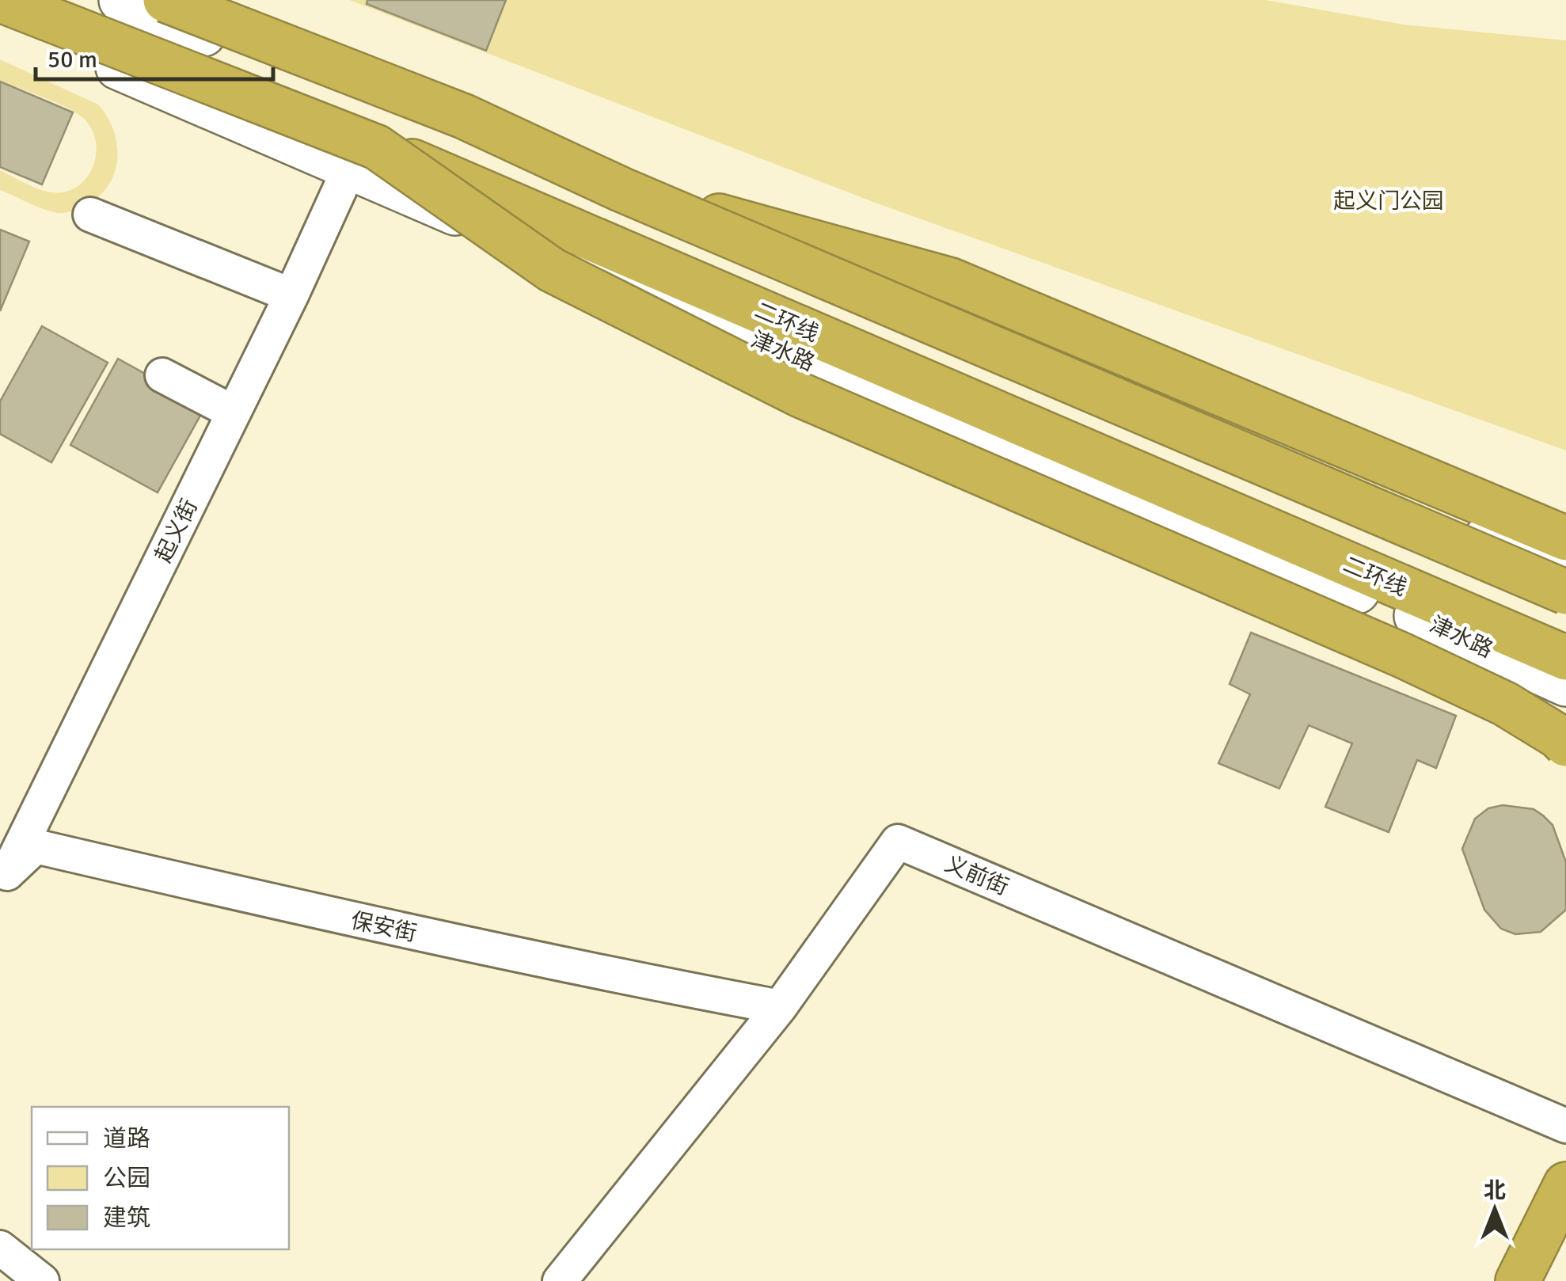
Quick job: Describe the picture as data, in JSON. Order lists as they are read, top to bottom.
{
  "streets": {
    "highway": ["二环线"],
    "main road": ["津水路"],
    "street": ["起义街", "义前街", "保安街"]
  },
  "crossings": [
    ["二环线", "津水路"],
    ["二环线", "起义街"],
    ["津水路", "起义街"],
    ["起义街", "保安街"],
    ["义前街", "保安街"]
  ],
  "parks": ["起义门公园"],
  "legend": ["道路", "公园", "建筑"],
  "scale_bar": "50 m",
  "north": "top"
}
